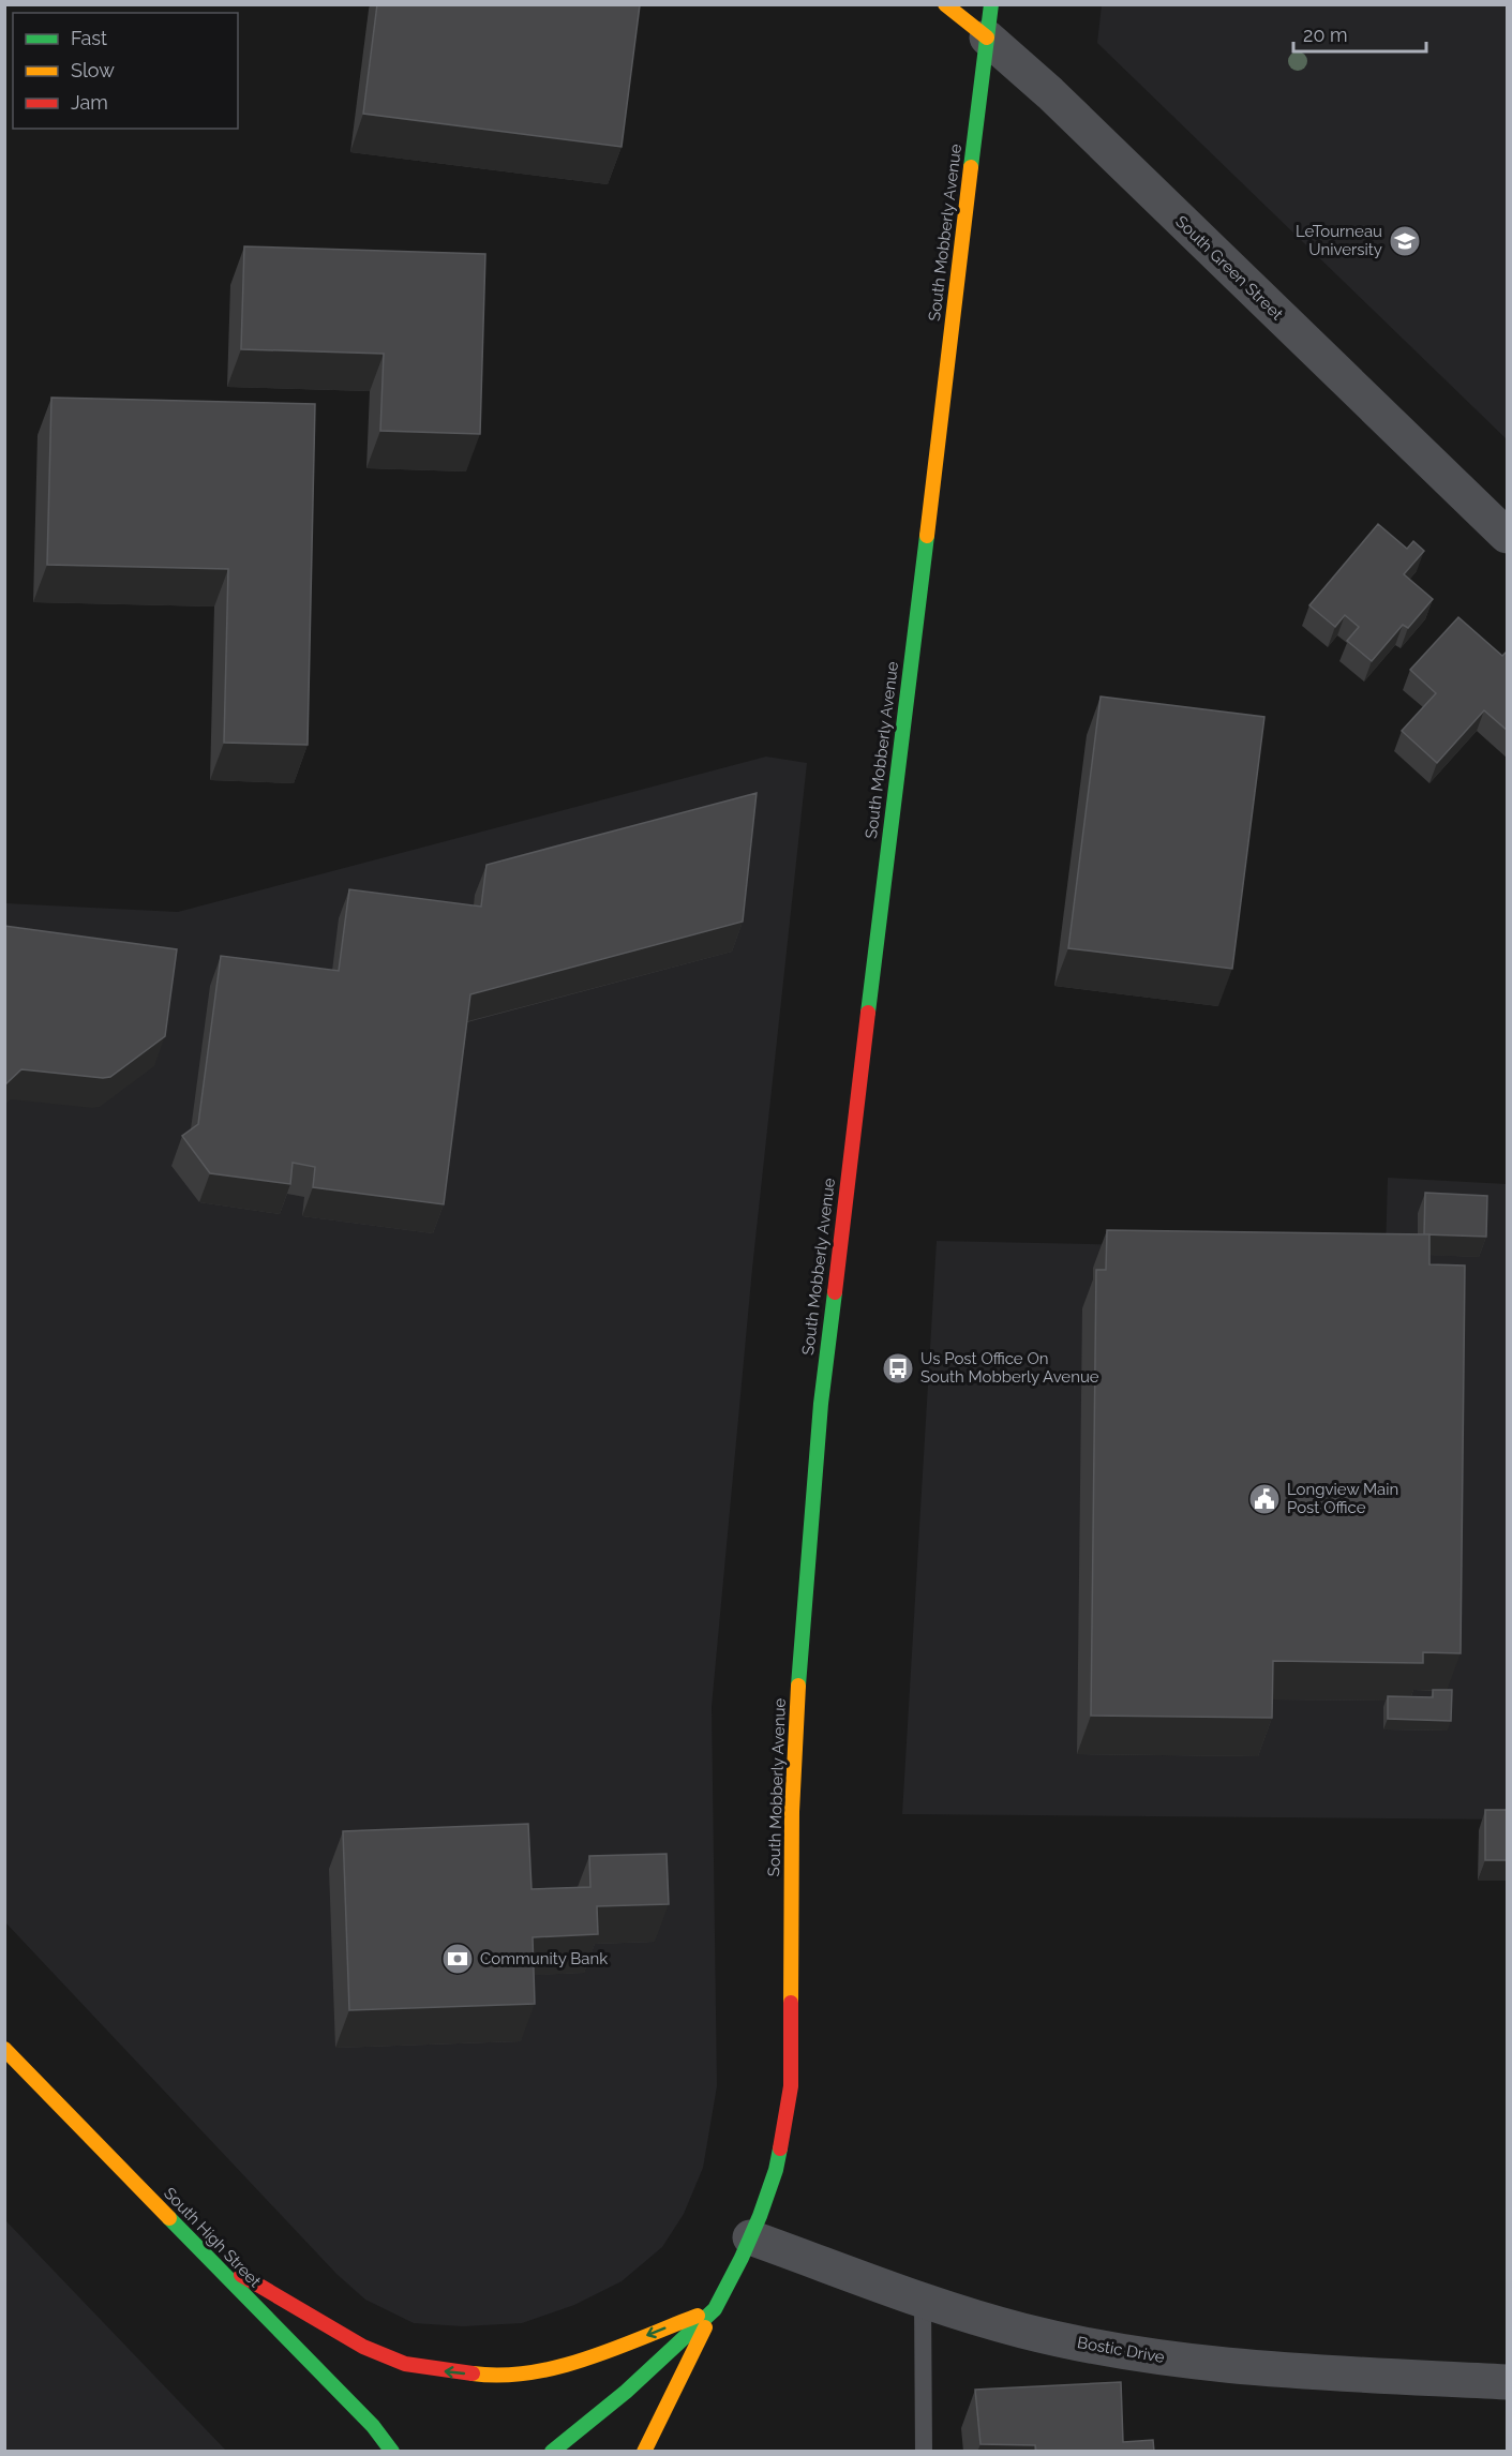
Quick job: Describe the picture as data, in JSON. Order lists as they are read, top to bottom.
{
  "streets": {
    "main road": ["South Mobberly Avenue", "South Green Street", "South High Street"],
    "street": ["Bostic Drive"]
  },
  "crossings": [
    ["South Mobberly Avenue", "South Green Street"],
    ["South Mobberly Avenue", "Bostic Drive"]
  ],
  "places": {
    "school or university": ["LeTourneau University"],
    "bus stop": ["Us Post Office On South Mobberly Avenue"],
    "public building": ["Longview Main Post Office"],
    "bank": ["Community Bank"]
  },
  "legend": ["Fast", "Slow", "Jam"],
  "scale_bar": "20 m"
}
